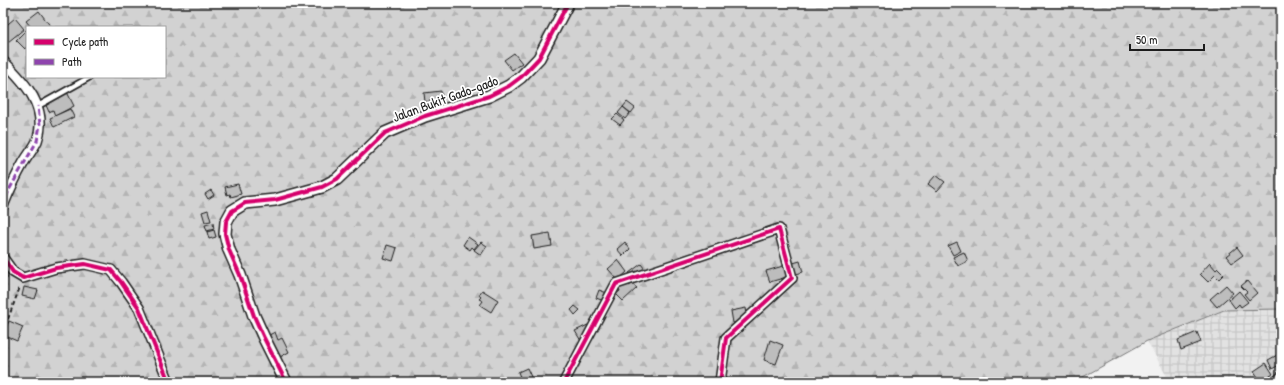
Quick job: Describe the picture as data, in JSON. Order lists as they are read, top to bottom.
{
  "streets": {
    "street": ["Jalan Bukit Gado-gado"]
  },
  "legend": ["Cycle path", "Path"],
  "scale_bar": "50 m"
}
